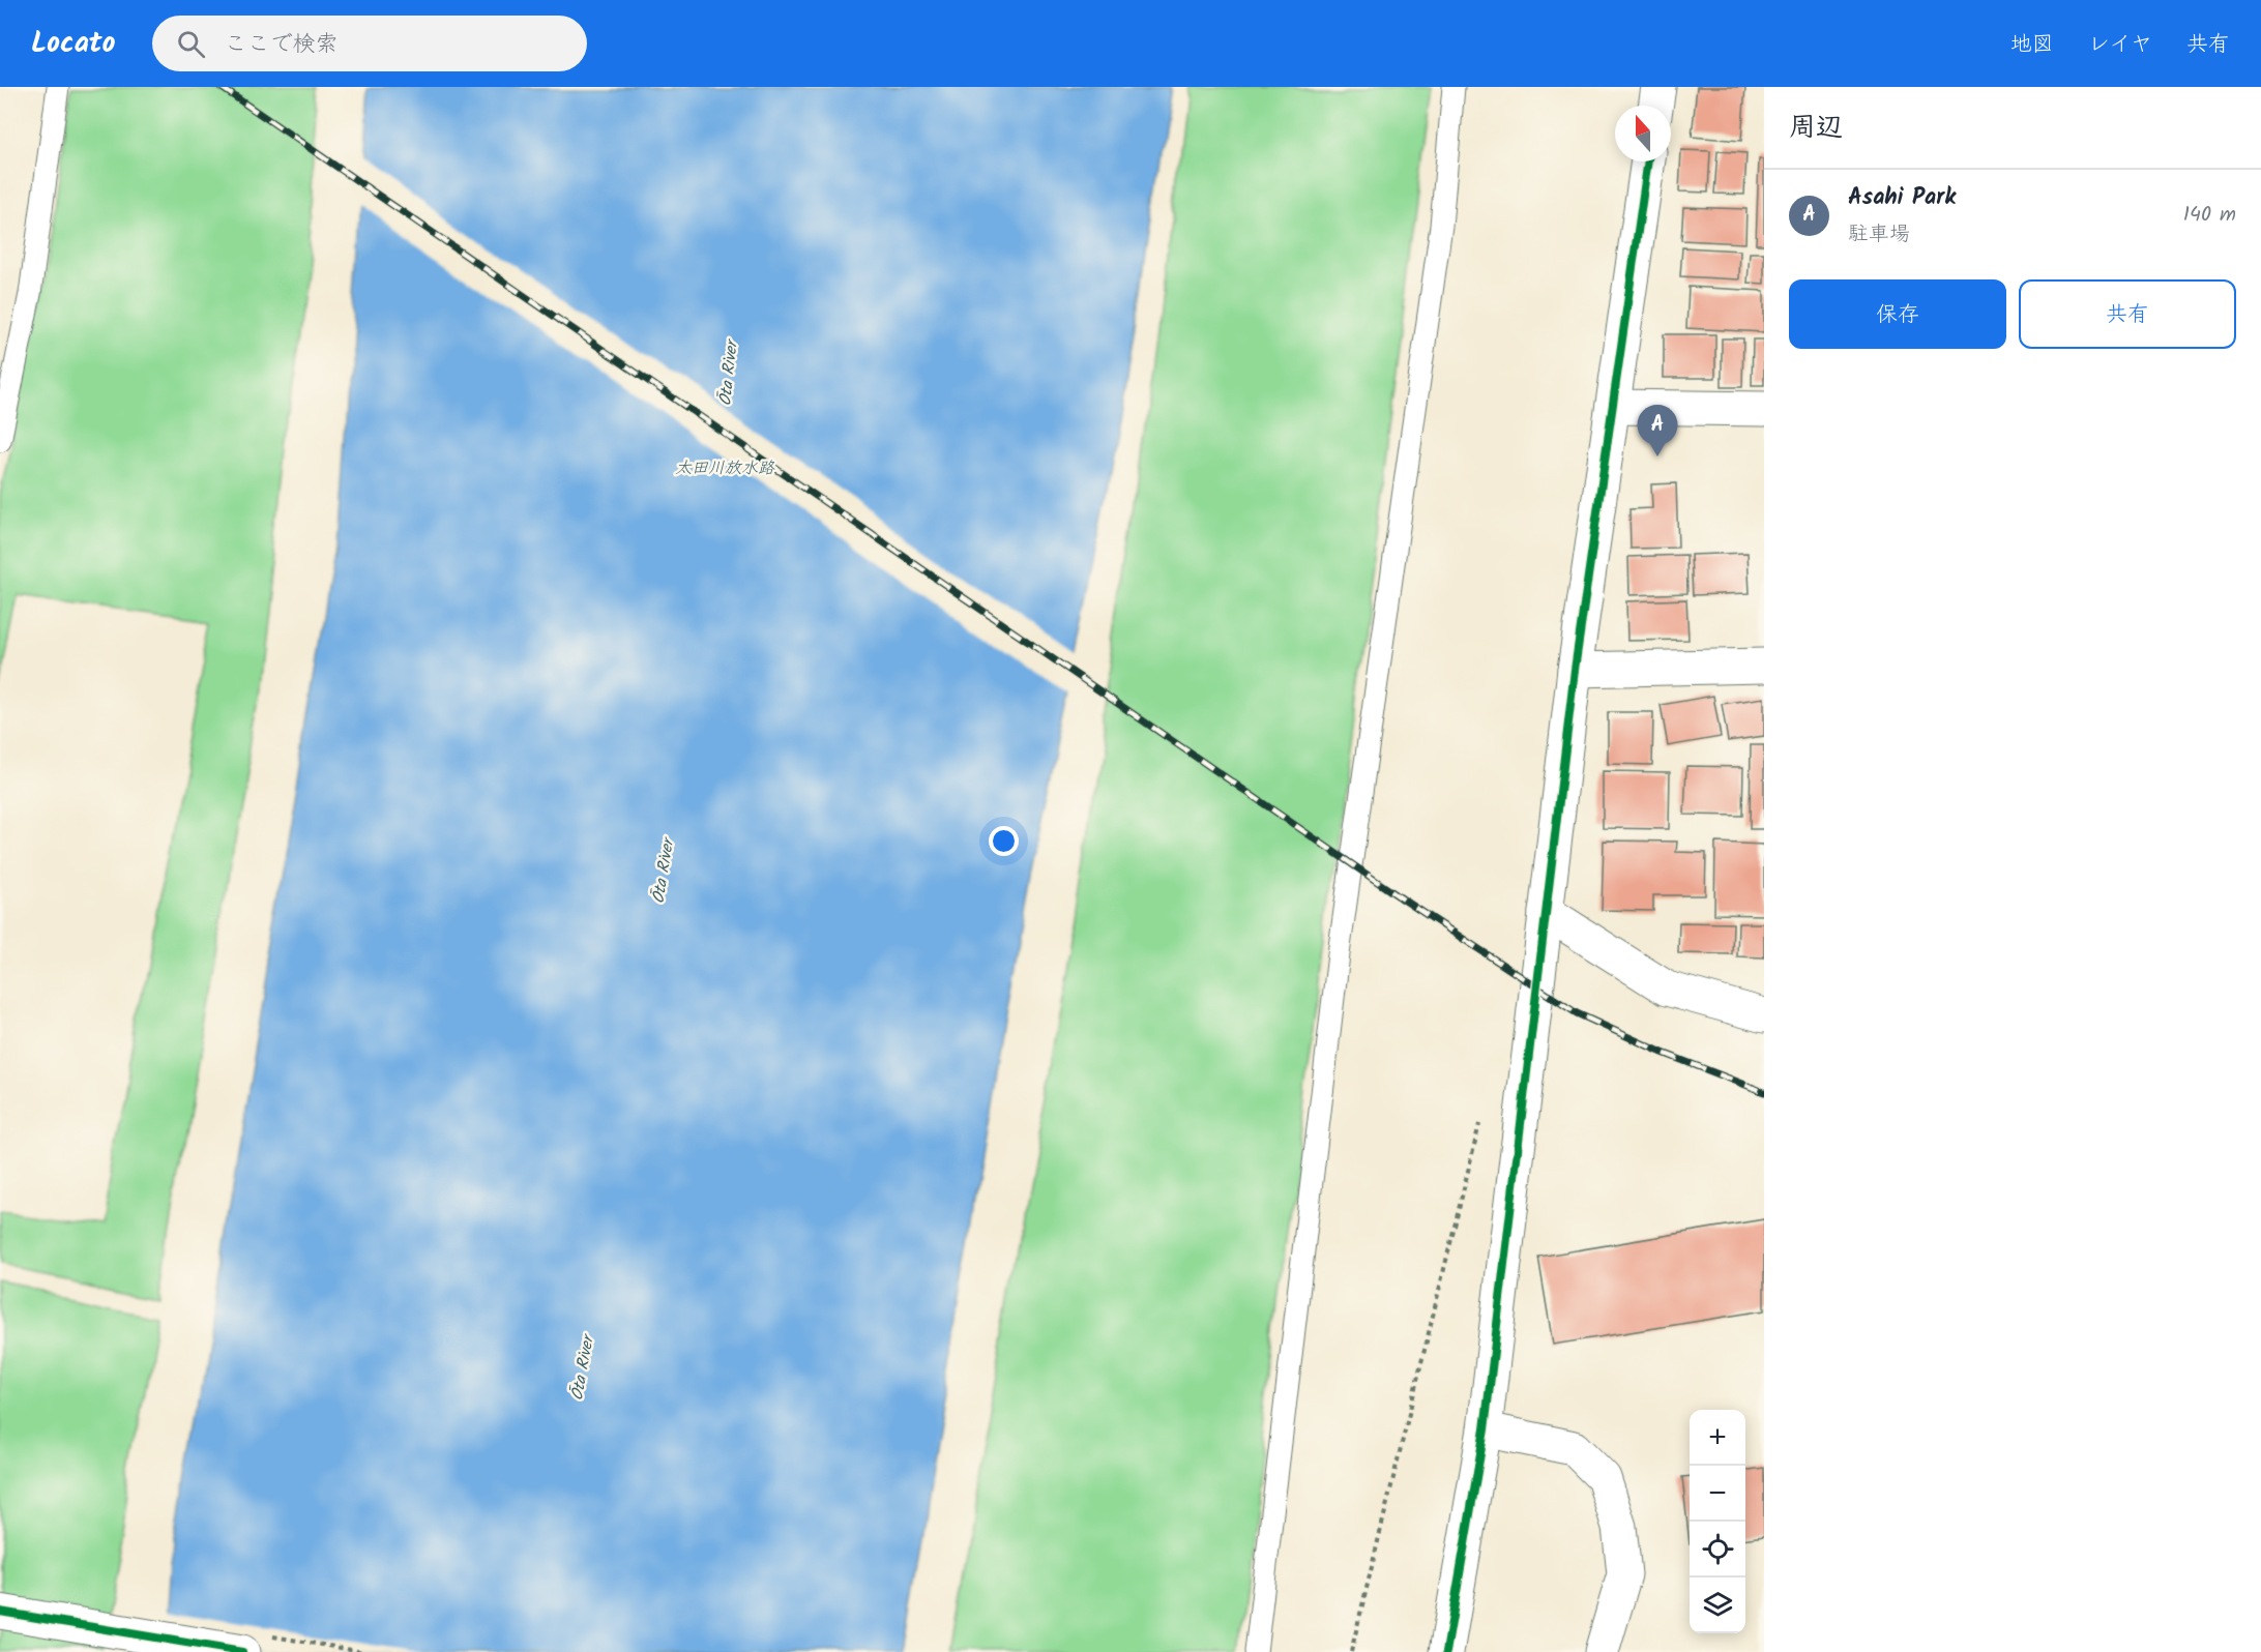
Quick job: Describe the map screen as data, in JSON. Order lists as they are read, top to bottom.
{
  "water": ["Ōta River", "太田川放水路"],
  "north": "top",
  "page": {
    "header": "Locato",
    "search": "ここで検索",
    "nav": ["地図", "レイヤ", "共有"],
    "heading": "周辺",
    "list": [
      {
        "mark": "A",
        "name": "Asahi Park",
        "note": "駐車場",
        "value": "140 m"
      }
    ],
    "buttons": ["保存", "共有"],
    "pins": "A",
    "map_buttons": ["+", "−"]
  }
}
